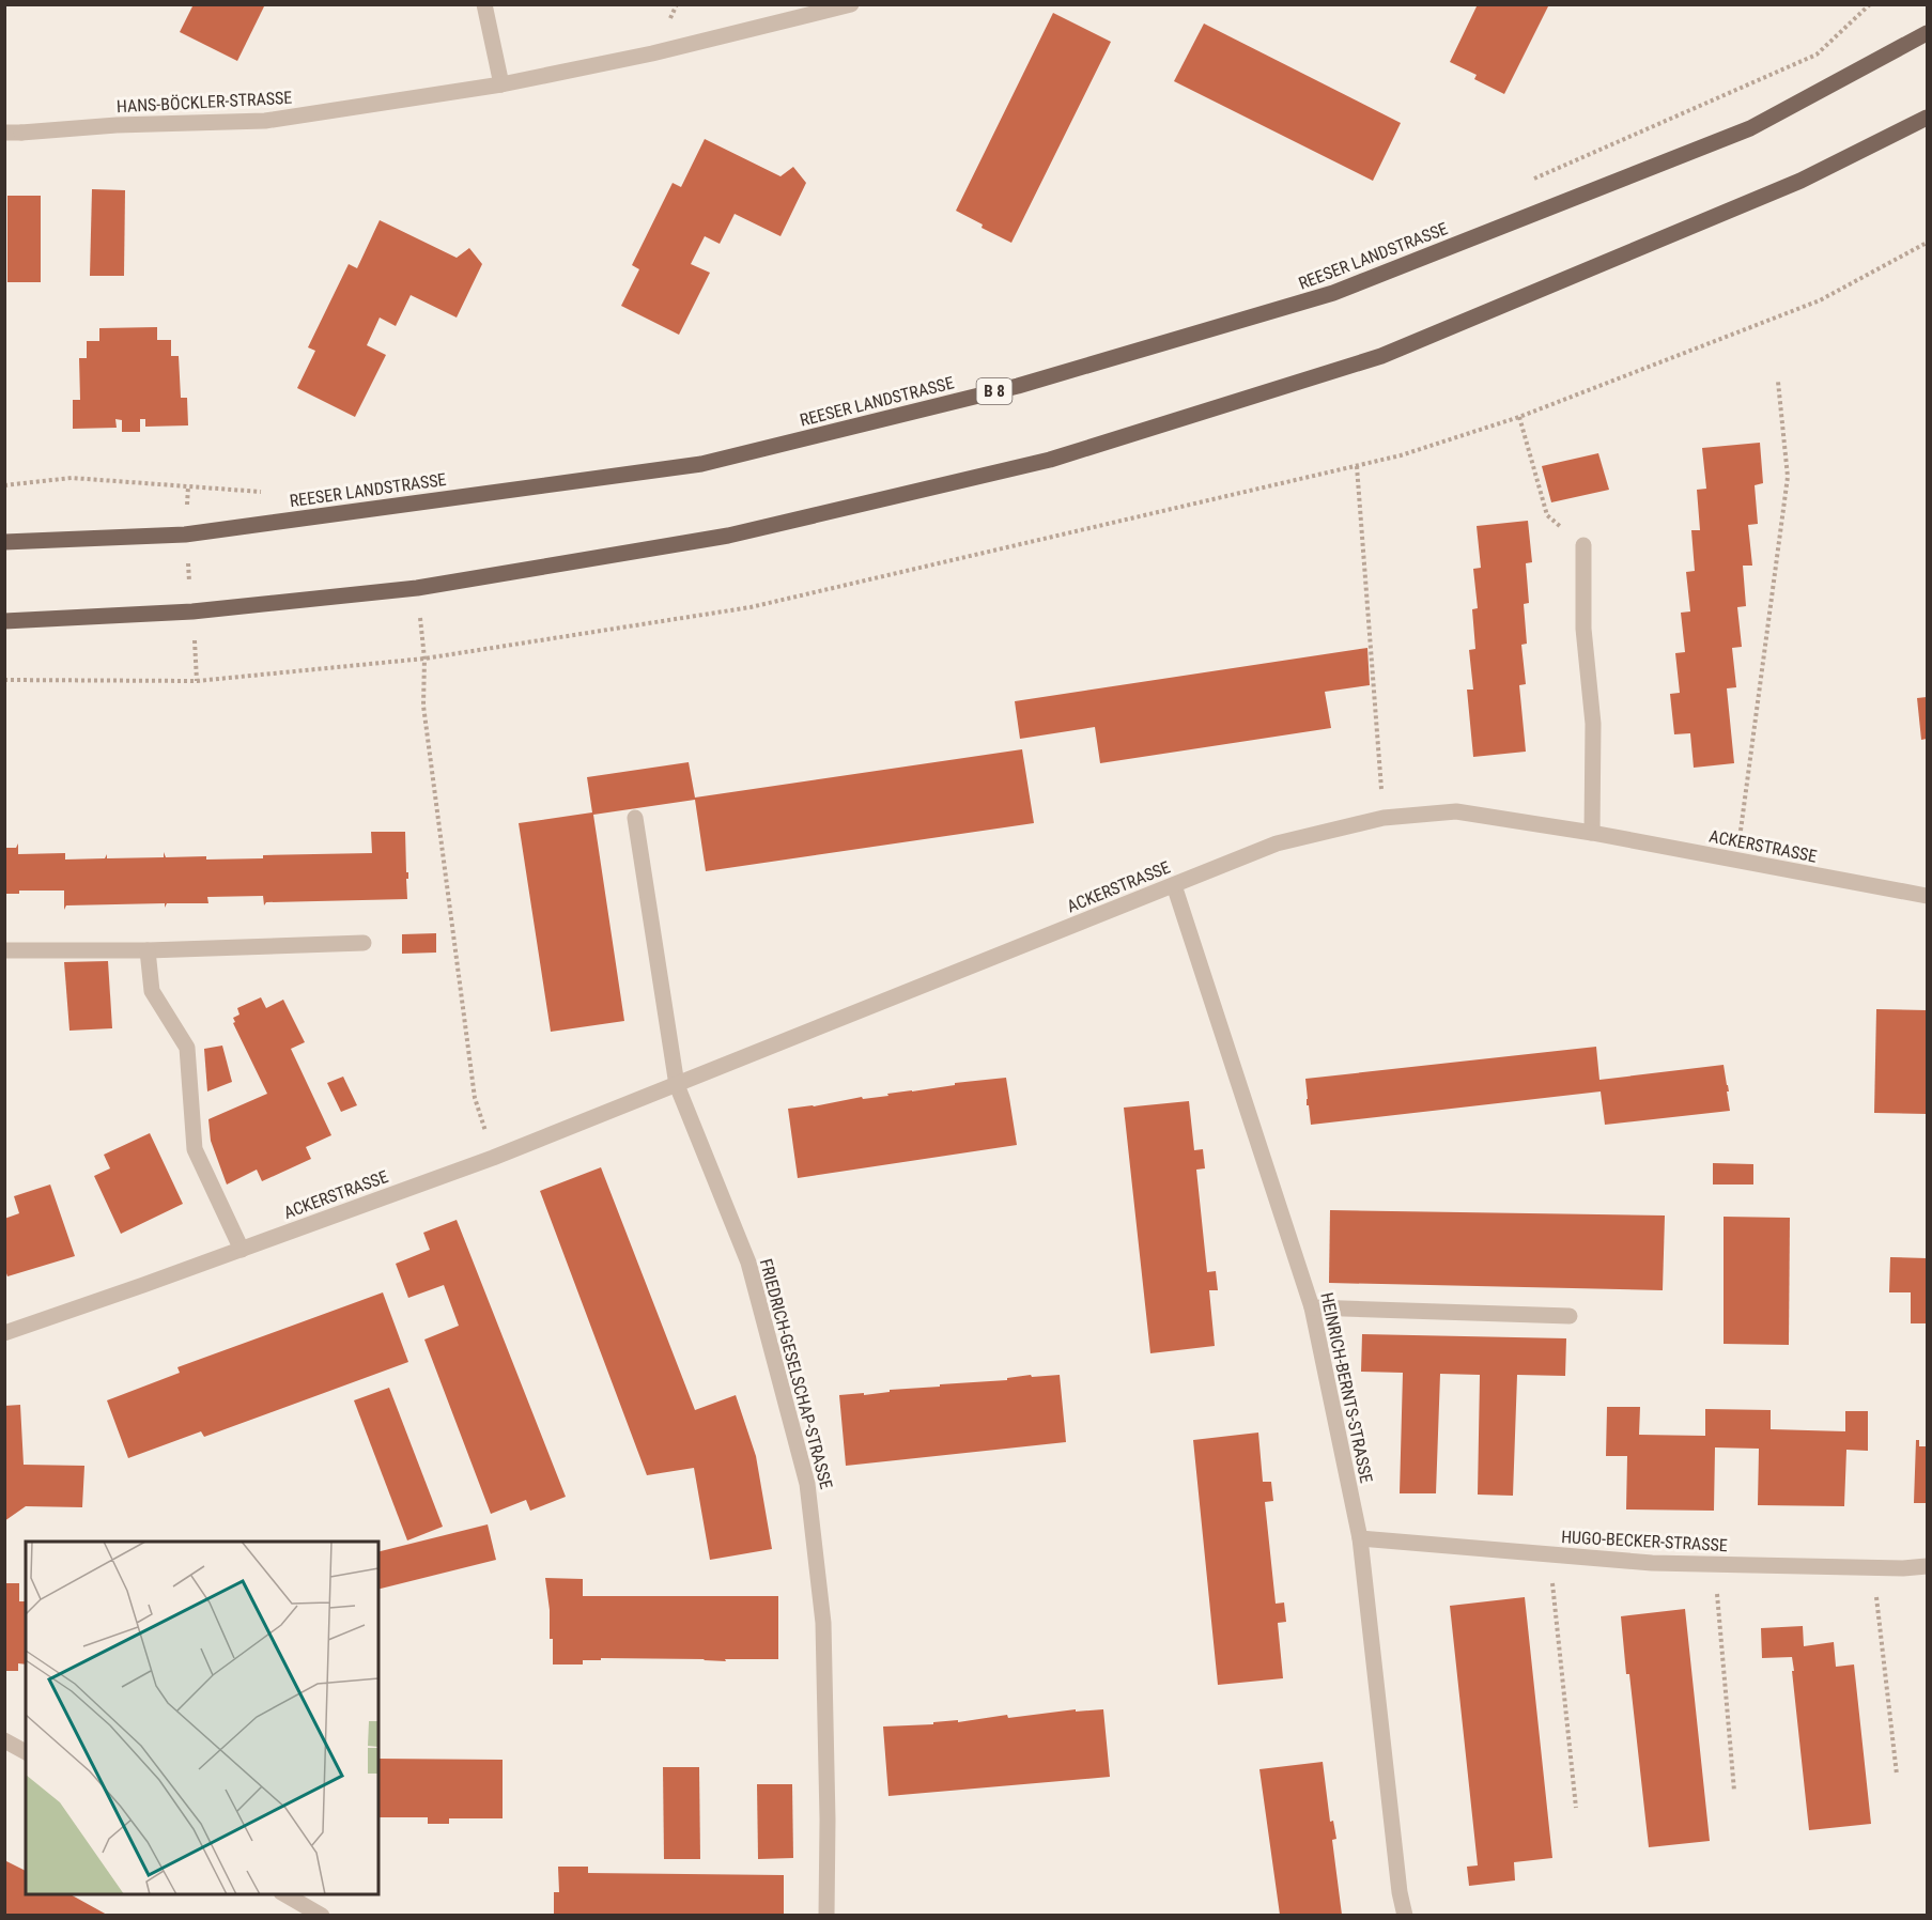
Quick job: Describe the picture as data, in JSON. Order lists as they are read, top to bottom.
{
  "streets": {
    "main road": ["REESER LANDSTRASSE", "B 8"],
    "street": [
      "HANS-BÖCKLER-STRASSE",
      "ACKERSTRASSE",
      "FRIEDRICH-GESELSCHAP-STRASSE",
      "HEINRICH-BERNTS-STRASSE",
      "HUGO-BECKER-STRASSE"
    ]
  },
  "crossings": [
    ["ACKERSTRASSE", "FRIEDRICH-GESELSCHAP-STRASSE"],
    ["ACKERSTRASSE", "HEINRICH-BERNTS-STRASSE"],
    ["HEINRICH-BERNTS-STRASSE", "HUGO-BECKER-STRASSE"]
  ]
}
